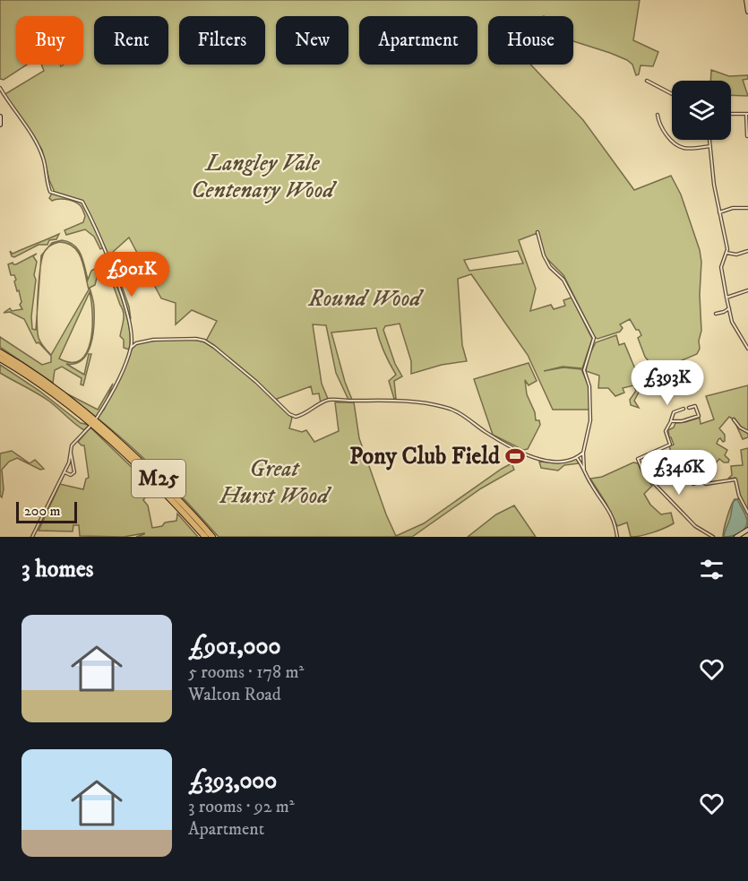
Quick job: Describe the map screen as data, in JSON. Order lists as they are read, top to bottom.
{
  "streets": {
    "highway": ["M25"]
  },
  "parks": ["Langley Vale Centenary Wood", "Round Wood", "Great Hurst Wood"],
  "places": {
    "sports": ["Pony Club Field"]
  },
  "scale_bar": "200 m",
  "page": {
    "chip": [
      "Buy",
      "Rent",
      "Filters",
      "New",
      "Apartment",
      "House"
    ],
    "price": ["£901K", "£393K", "£346K"],
    "scale": "200 m",
    "heading": "3 homes",
    "list": [
      {
        "name": "£901,000",
        "note": "5 rooms · 178 m² · Walton Road"
      },
      {
        "name": "£393,000",
        "note": "3 rooms · 92 m² · Apartment"
      }
    ]
  }
}
